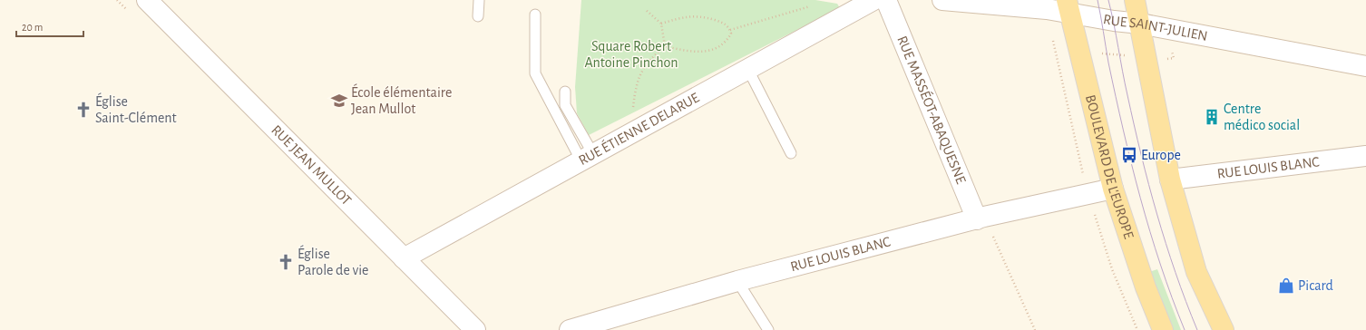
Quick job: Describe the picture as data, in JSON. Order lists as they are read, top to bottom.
{
  "streets": {
    "main road": ["BOULEVARD DE L'EUROPE"],
    "street": [
      "RUE SAINT-JULIEN",
      "RUE MASSÉOT-ABAQUESNE",
      "RUE ÉTIENNE DELARUE",
      "RUE JEAN MULLOT",
      "RUE LOUIS BLANC"
    ]
  },
  "crossings": [
    ["RUE SAINT-JULIEN", "BOULEVARD DE L'EUROPE"],
    ["RUE MASSÉOT-ABAQUESNE", "RUE LOUIS BLANC"],
    ["RUE ÉTIENNE DELARUE", "RUE JEAN MULLOT"],
    ["BOULEVARD DE L'EUROPE", "RUE LOUIS BLANC"]
  ],
  "parks": ["Square Robert Antoine Pinchon"],
  "places": {
    "school or university": ["École élémentaire Jean Mullot"],
    "church": ["Église Saint-Clément", "Église Parole de vie"],
    "building": ["Centre médico social"],
    "bus stop": ["Europe"],
    "shop": ["Picard"]
  },
  "scale_bar": "20 m"
}
